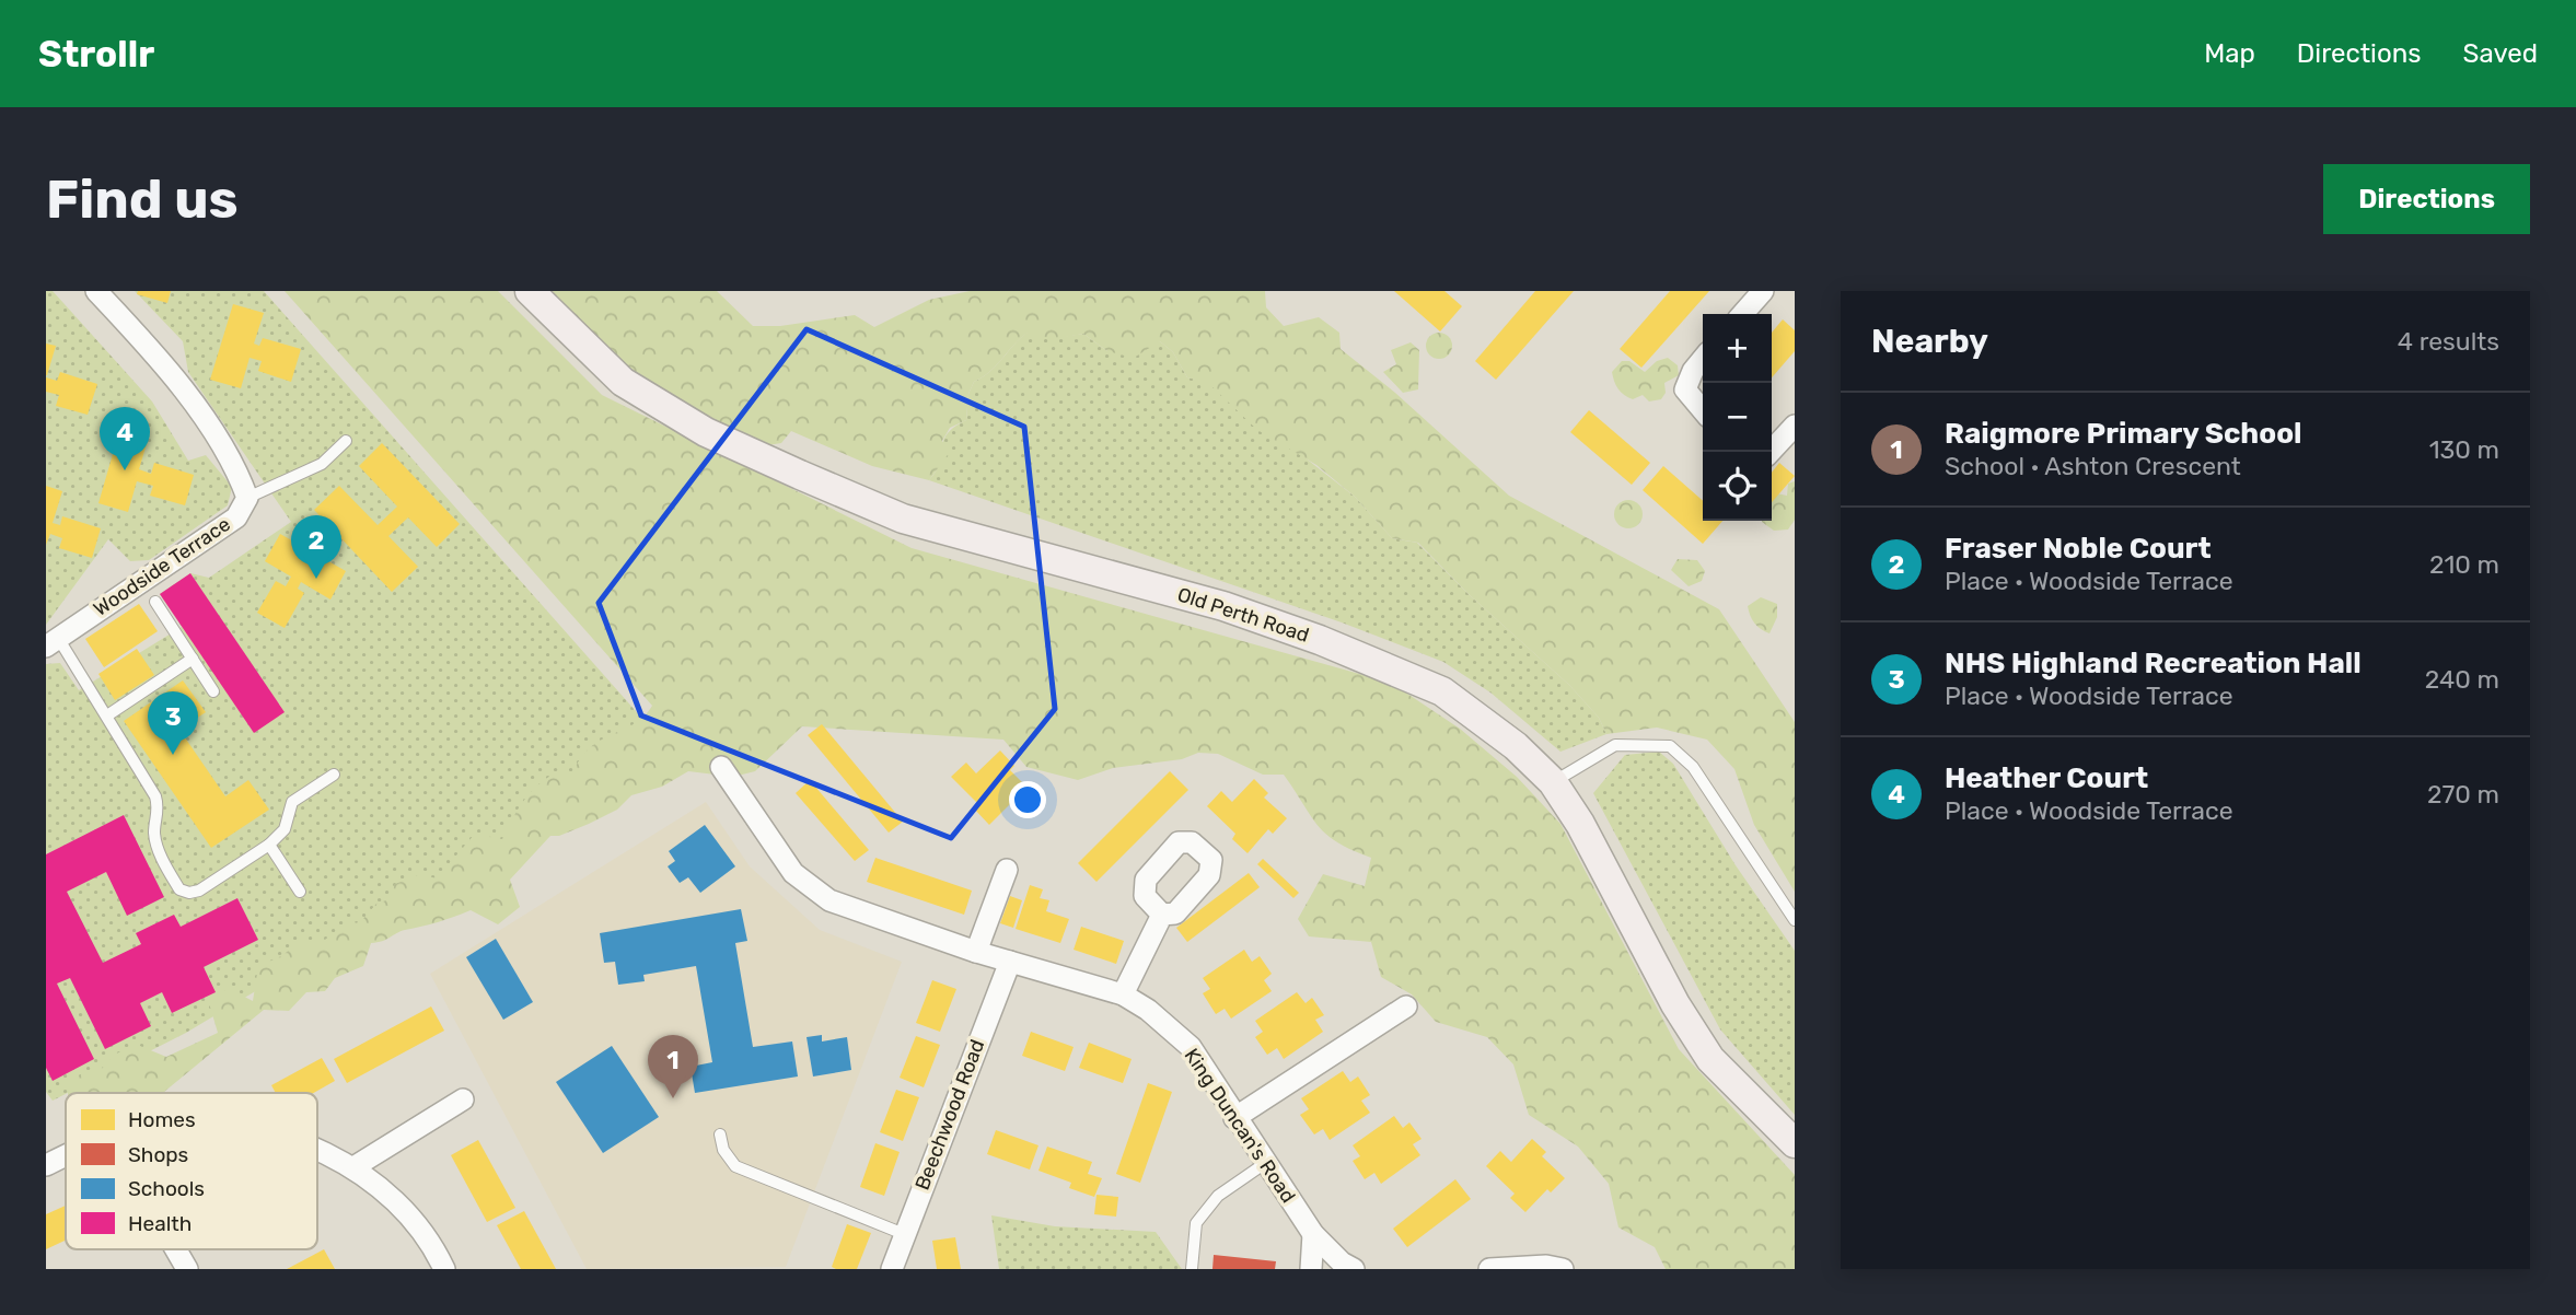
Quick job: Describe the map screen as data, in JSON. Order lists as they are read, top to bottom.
{
  "streets": {
    "main road": ["Old Perth Road"],
    "street": ["Woodside Terrace", "Beechwood Road", "King Duncan's Road"]
  },
  "crossings": [
    ["Beechwood Road", "King Duncan's Road"]
  ],
  "legend": [
    "Homes",
    "Shops",
    "Schools",
    "Health"
  ],
  "page": {
    "header": "Strollr",
    "nav": ["Map", "Directions", "Saved"],
    "buttons": "Directions",
    "title": "Find us",
    "heading": ["Nearby", "4 results"],
    "map_buttons": ["+", "−"],
    "list": [
      {
        "mark": "1",
        "name": "Raigmore Primary School",
        "note": "School · Ashton Crescent",
        "value": "130 m"
      },
      {
        "mark": "2",
        "name": "Fraser Noble Court",
        "note": "Place · Woodside Terrace",
        "value": "210 m"
      },
      {
        "mark": "3",
        "name": "NHS Highland Recreation Hall",
        "note": "Place · Woodside Terrace",
        "value": "240 m"
      },
      {
        "mark": "4",
        "name": "Heather Court",
        "note": "Place · Woodside Terrace",
        "value": "270 m"
      }
    ],
    "pins": [
      "4",
      "2",
      "3",
      "1"
    ]
  }
}
